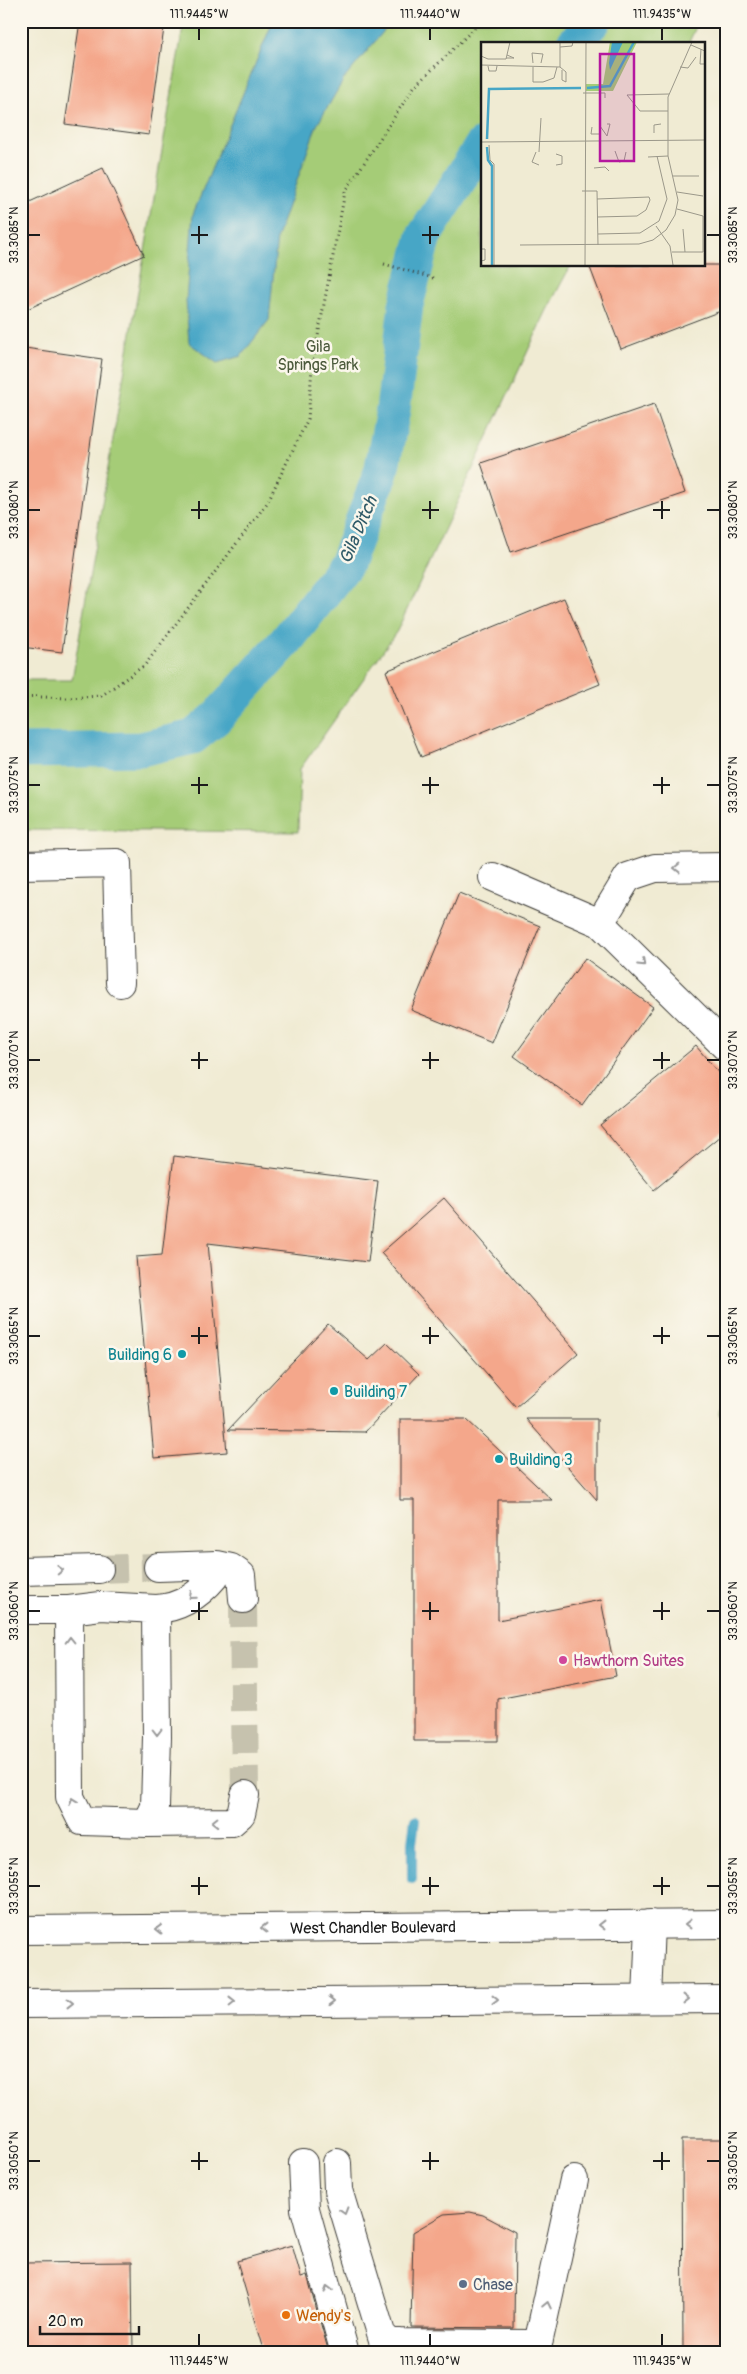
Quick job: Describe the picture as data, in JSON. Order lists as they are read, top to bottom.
{
  "streets": {
    "main road": ["West Chandler Boulevard"]
  },
  "water": ["Gila Ditch"],
  "parks": ["Gila Springs Park"],
  "places": [
    "Building 6",
    "Building 7",
    "Building 3",
    "Hawthorn Suites",
    "Chase",
    "Wendy's"
  ],
  "scale_bar": "20 m",
  "coordinates": [
    "111.9445°W",
    "111.9440°W",
    "111.9435°W",
    "33.3085°N",
    "33.3080°N",
    "33.3075°N",
    "33.3070°N",
    "33.3065°N",
    "33.3060°N",
    "33.3055°N",
    "33.3050°N"
  ]
}
